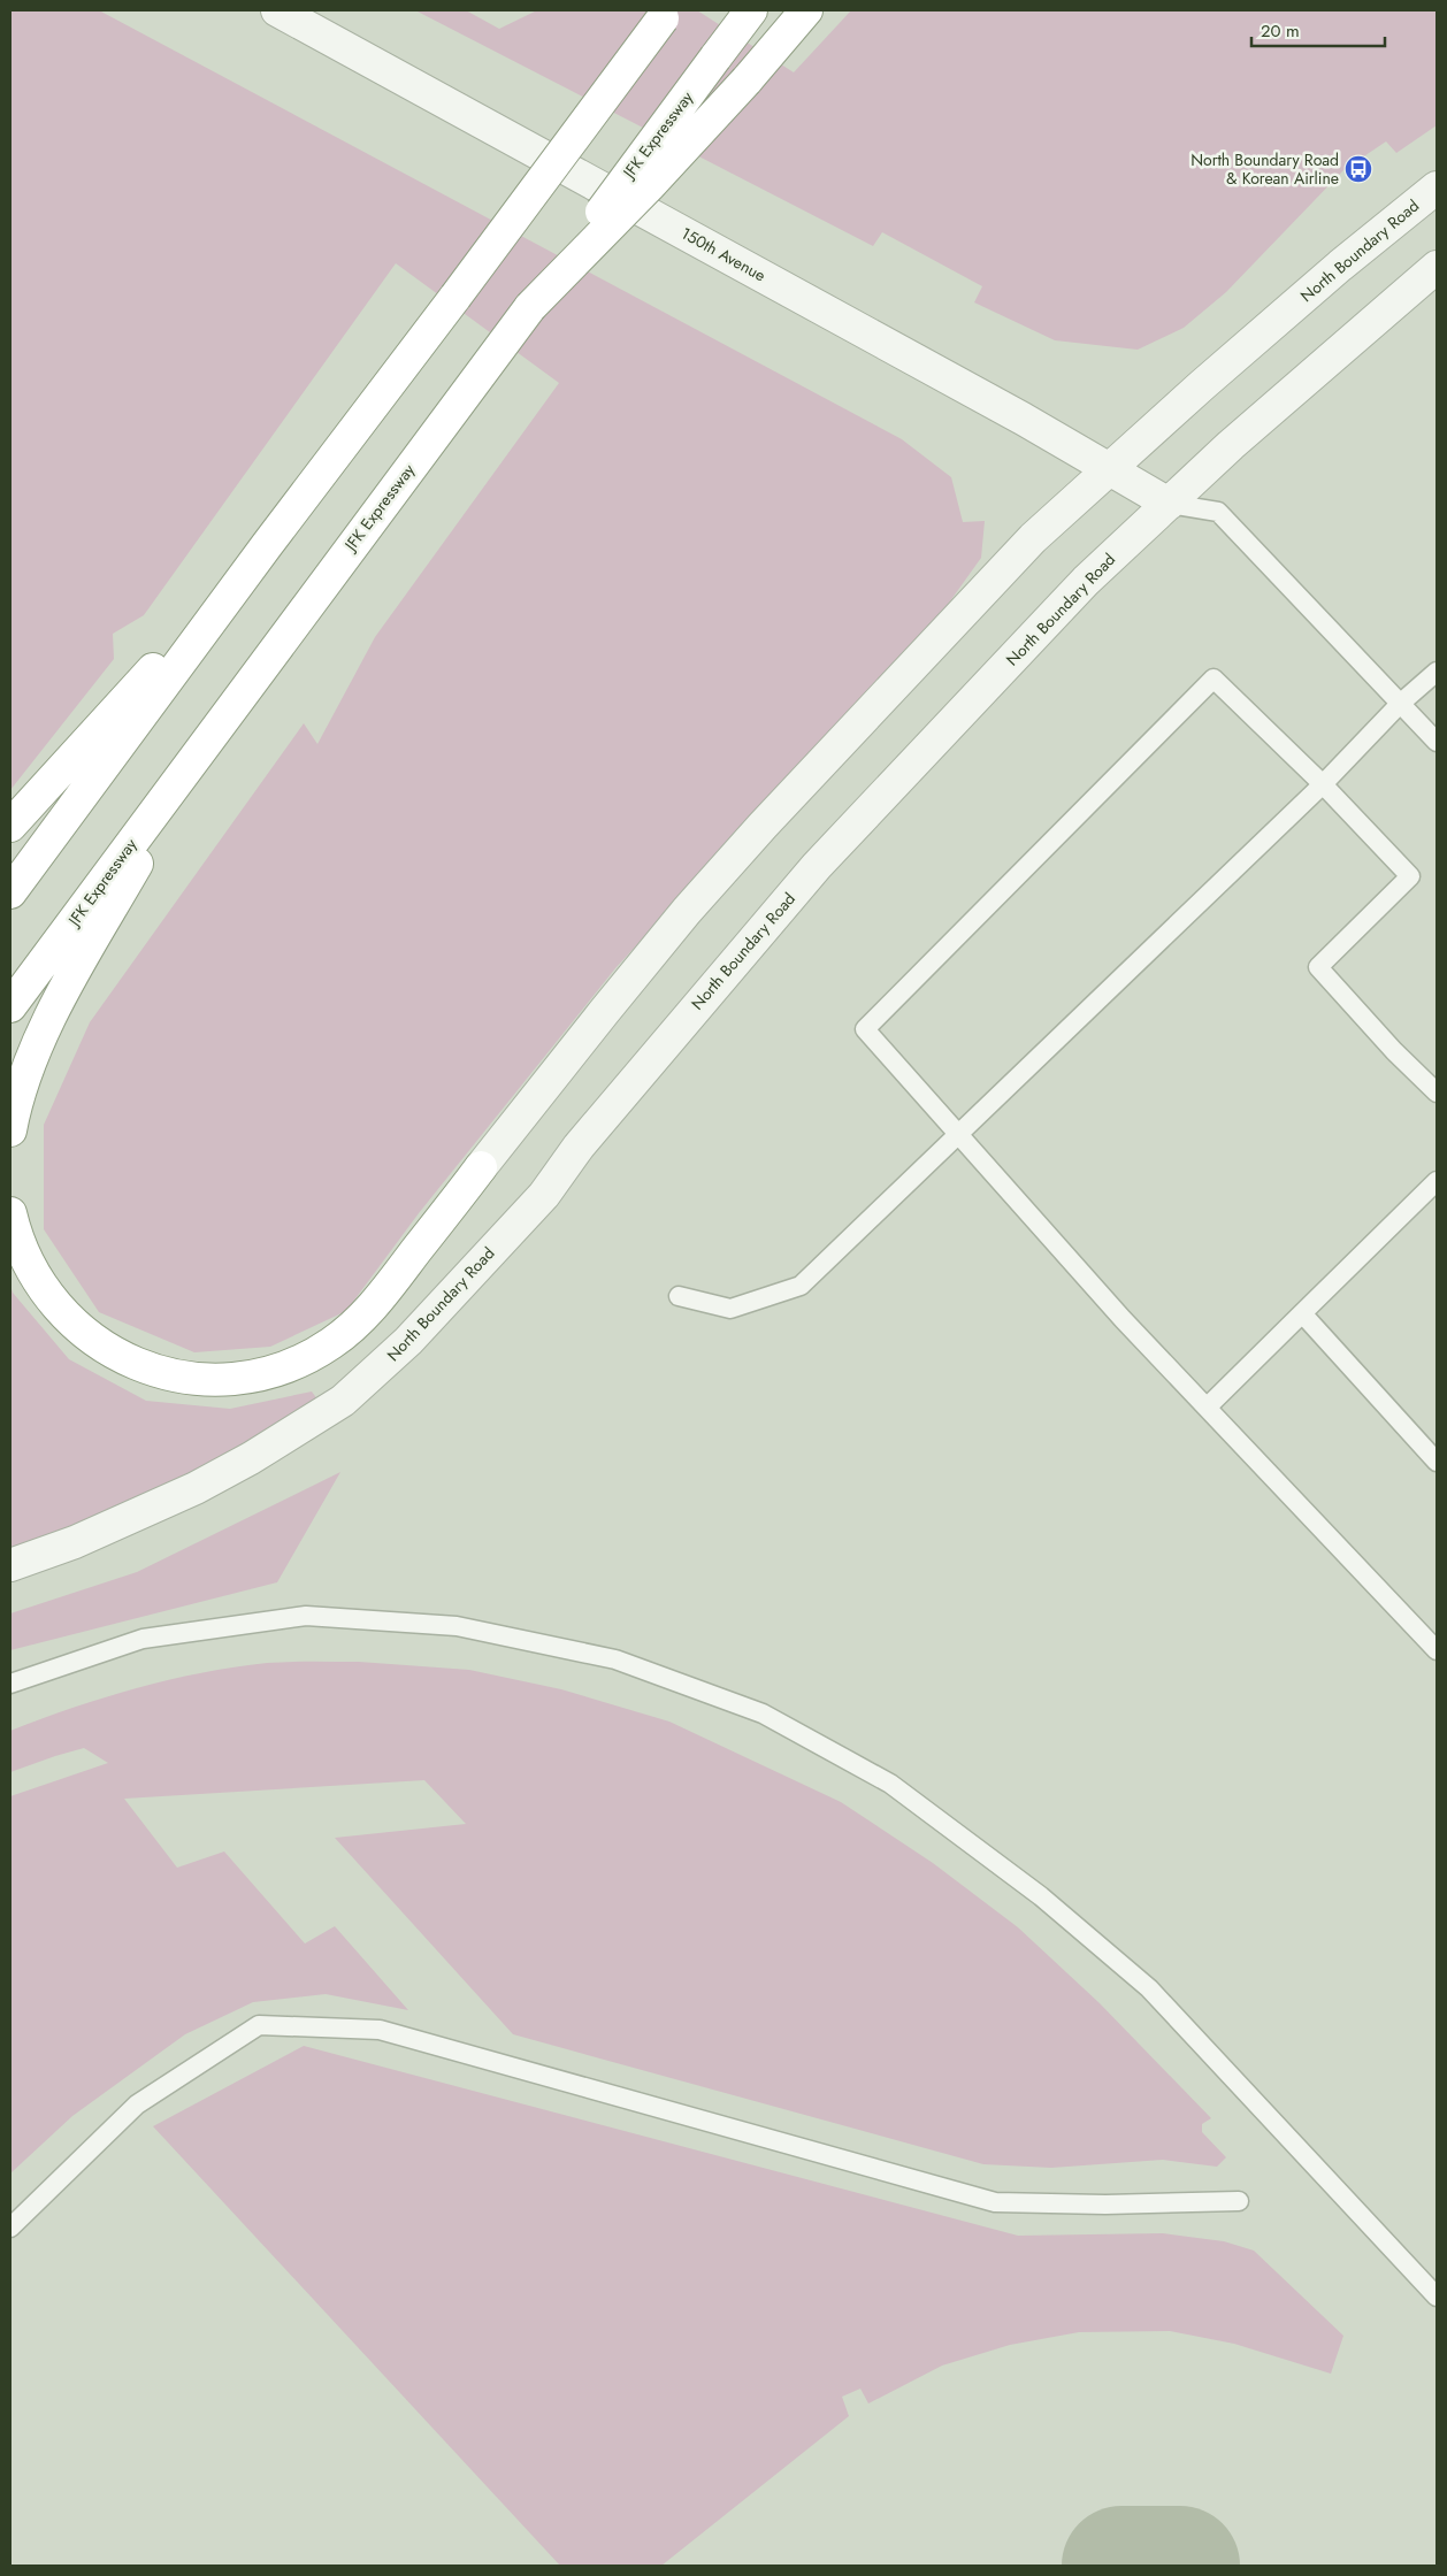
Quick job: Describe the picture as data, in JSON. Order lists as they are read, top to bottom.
{
  "streets": {
    "highway": ["JFK Expressway"],
    "street": ["North Boundary Road", "150th Avenue"]
  },
  "crossings": [
    ["North Boundary Road", "150th Avenue"]
  ],
  "places": {
    "bus stop": ["North Boundary Road & Korean Airline"]
  },
  "scale_bar": "20 m"
}
